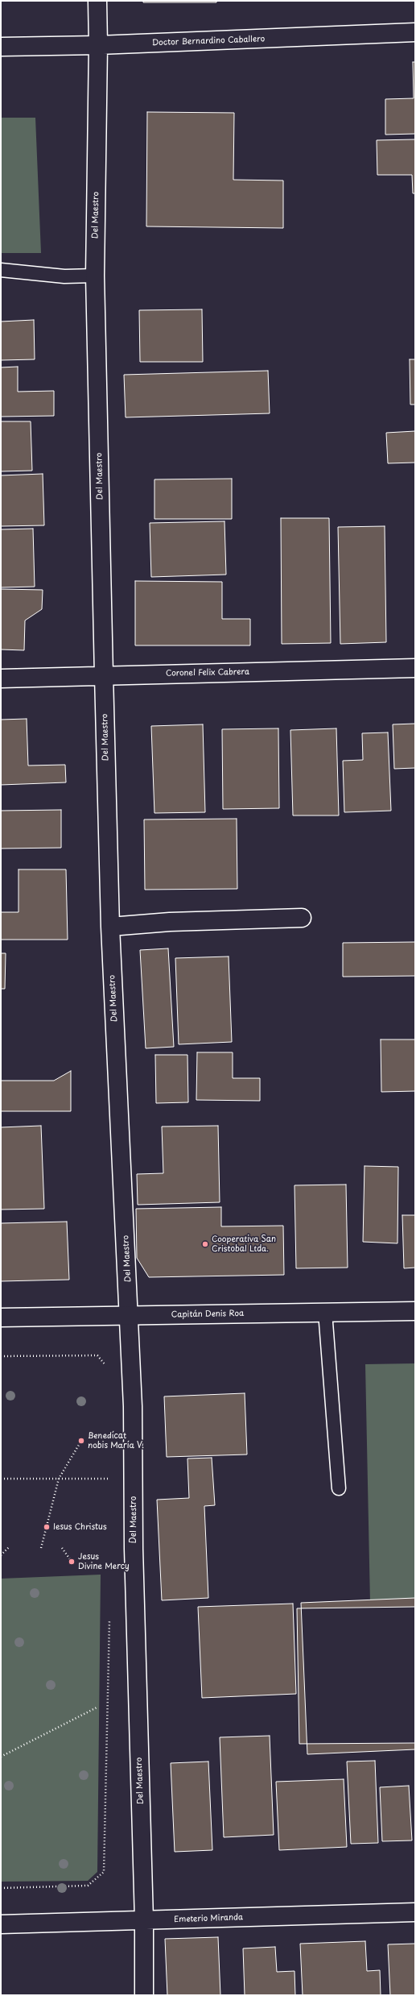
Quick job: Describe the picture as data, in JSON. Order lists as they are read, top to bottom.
{
  "streets": {
    "street": [
      "Doctor Bernardino Caballero",
      "Del Maestro",
      "Coronel Felix Cabrera",
      "Capitán Denis Roa",
      "Emeterio Miranda"
    ]
  },
  "crossings": [
    ["Doctor Bernardino Caballero", "Del Maestro"],
    ["Del Maestro", "Coronel Felix Cabrera"],
    ["Del Maestro", "Capitán Denis Roa"],
    ["Del Maestro", "Emeterio Miranda"]
  ],
  "places": [
    "Cooperativa San Cristobal Ltda.",
    "Benedícat nobis María V.",
    "Iesus Christus",
    "Jesus Divine Mercy"
  ]
}
